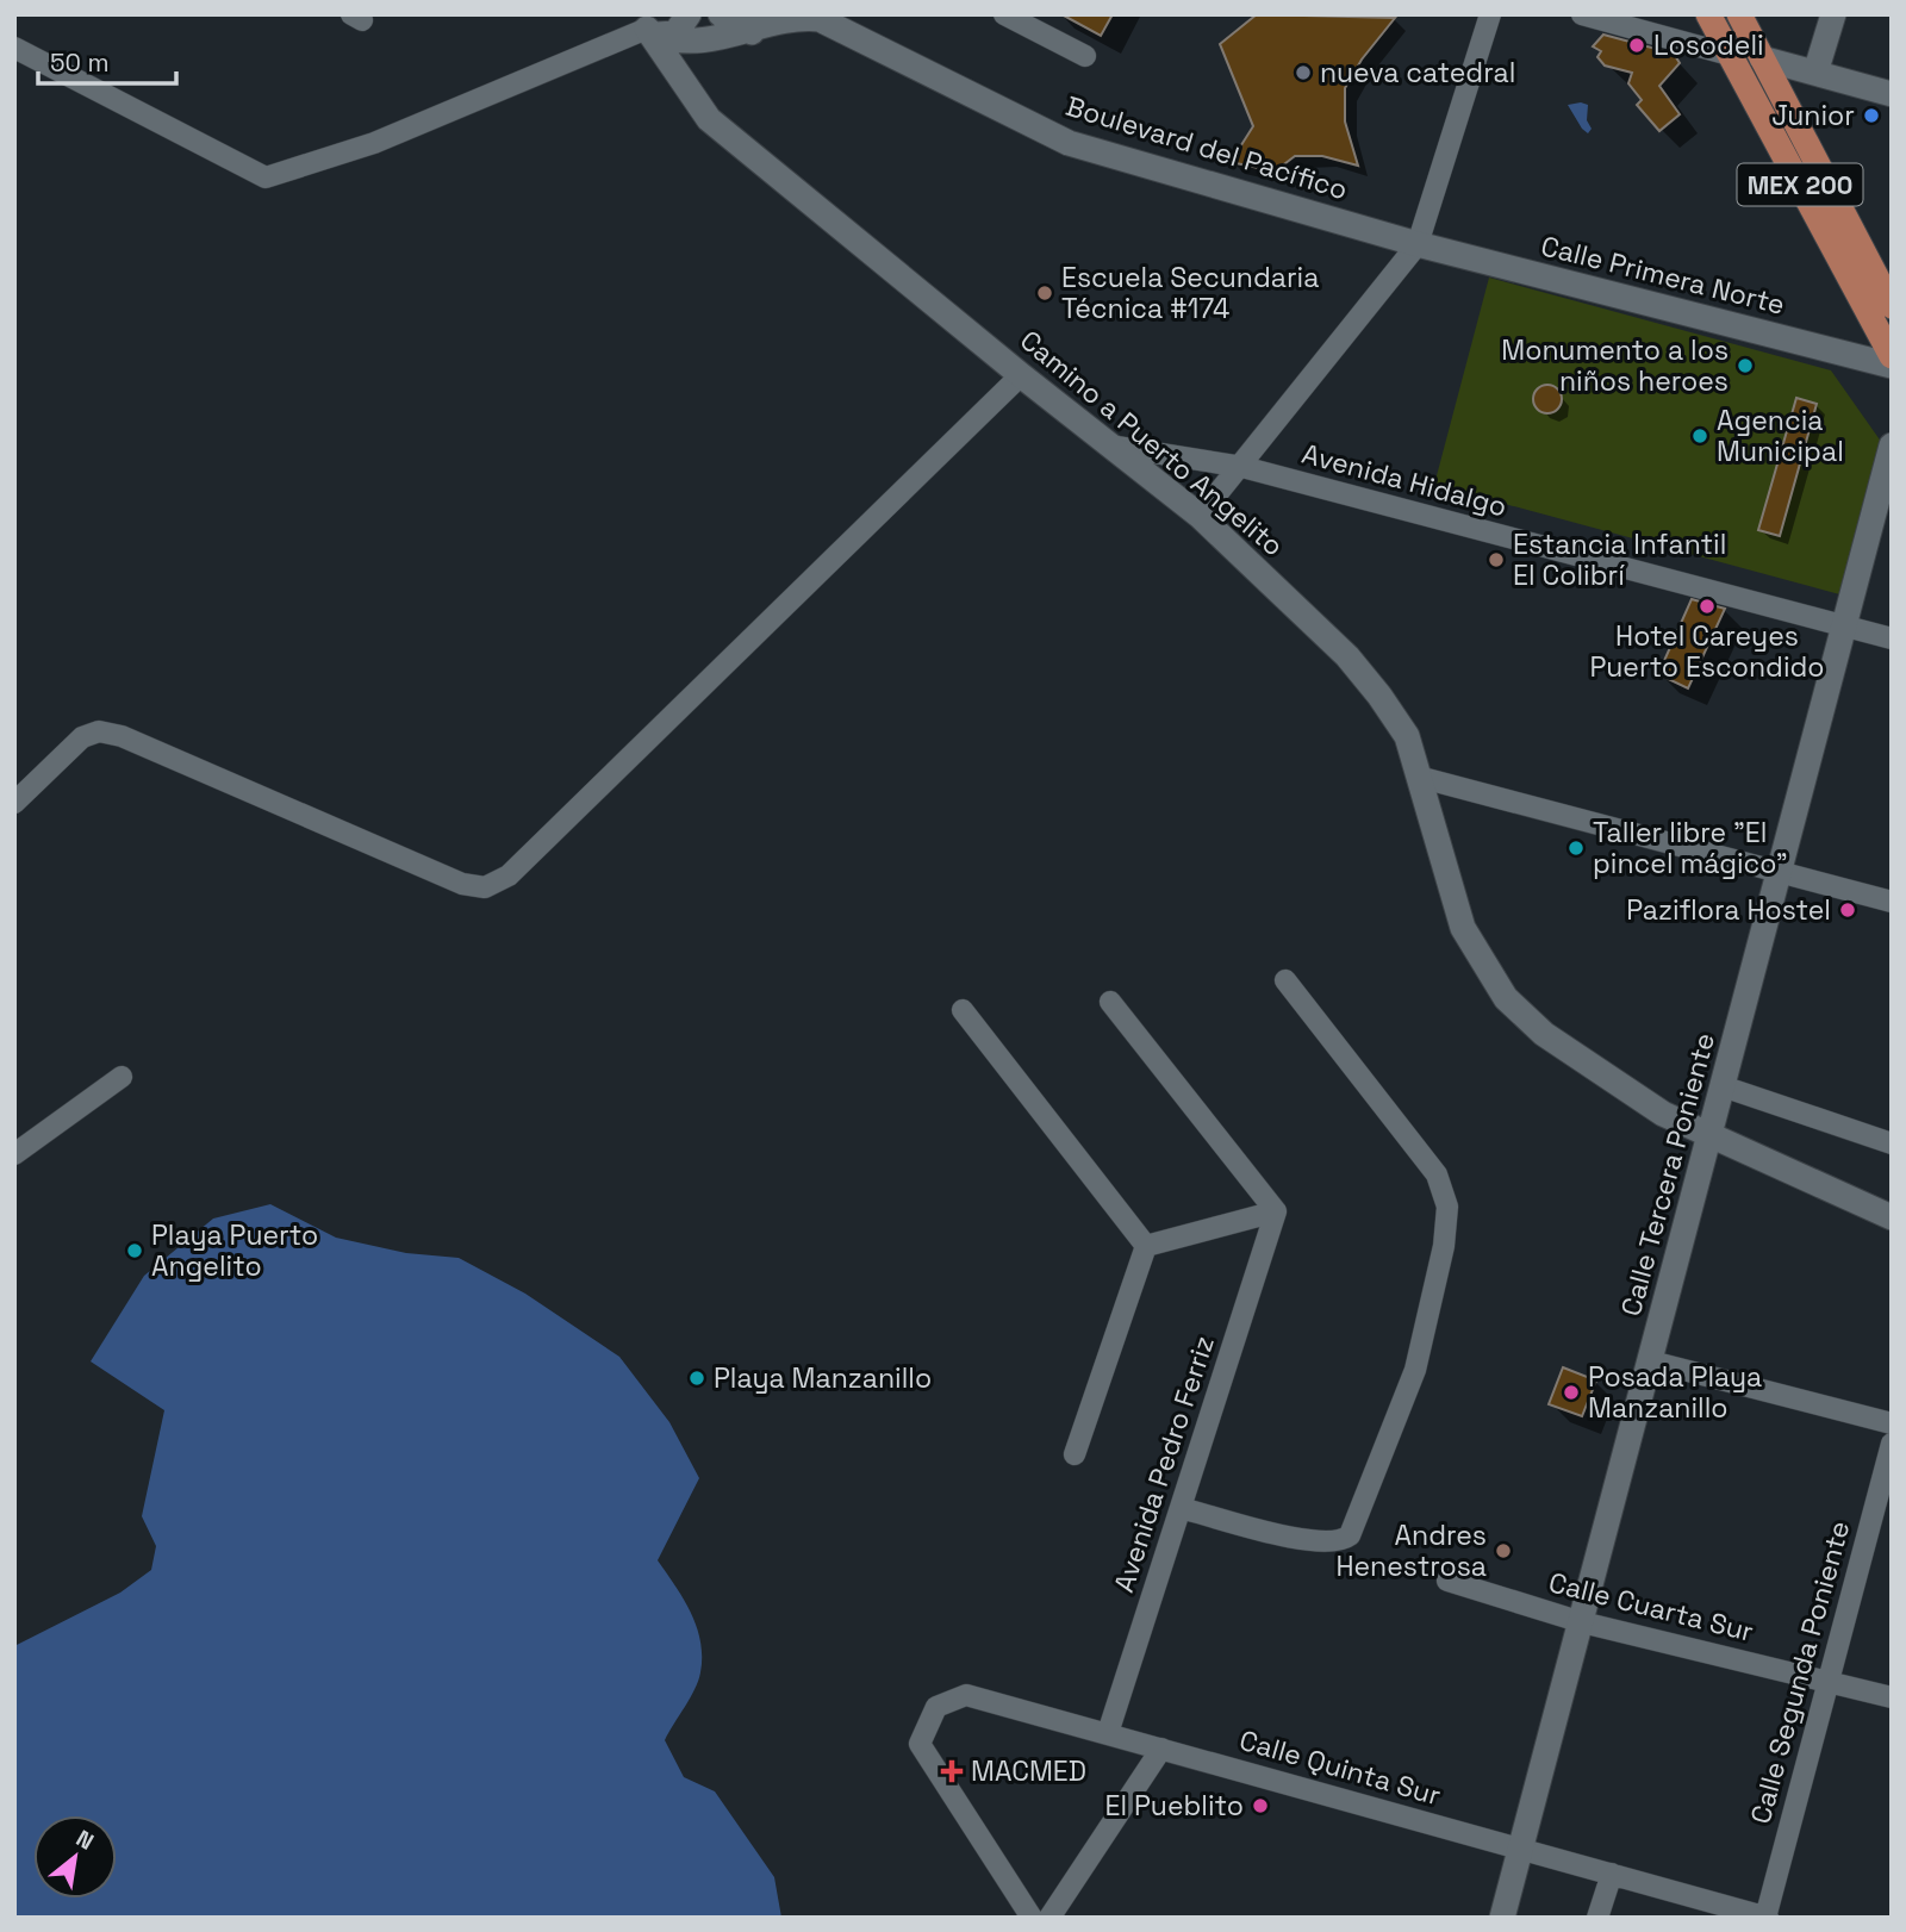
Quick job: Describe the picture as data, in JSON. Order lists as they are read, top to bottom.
{
  "streets": {
    "highway": ["MEX 200"],
    "street": [
      "Boulevard del Pacífico",
      "Calle Primera Norte",
      "Camino a Puerto Angelito",
      "Avenida Hidalgo",
      "Calle Tercera Poniente",
      "Avenida Pedro Ferriz",
      "Calle Cuarta Sur",
      "Calle Segunda Poniente",
      "Calle Quinta Sur"
    ]
  },
  "crossings": [
    ["Boulevard del Pacífico", "Calle Primera Norte"],
    ["Boulevard del Pacífico", "Camino a Puerto Angelito"],
    ["Camino a Puerto Angelito", "Avenida Hidalgo"],
    ["Camino a Puerto Angelito", "Calle Tercera Poniente"],
    ["Avenida Hidalgo", "Calle Tercera Poniente"],
    ["Calle Tercera Poniente", "Calle Cuarta Sur"],
    ["Calle Tercera Poniente", "Calle Quinta Sur"],
    ["Avenida Pedro Ferriz", "Calle Quinta Sur"],
    ["Calle Cuarta Sur", "Calle Segunda Poniente"],
    ["Calle Segunda Poniente", "Calle Quinta Sur"]
  ],
  "places": {
    "other": [
      "Losodeli",
      "nueva catedral",
      "Junior",
      "Escuela Secundaria Técnica #174",
      "Monumento a los niños heroes",
      "Agencia Municipal",
      "Estancia Infantil El Colibrí",
      "Hotel Careyes Puerto Escondido",
      "Taller libre \"El pincel mágico\"",
      "Paziflora Hostel",
      "Playa Puerto Angelito",
      "Playa Manzanillo",
      "Posada Playa Manzanillo",
      "Andres Henestrosa",
      "El Pueblito"
    ],
    "health": ["MACMED"]
  },
  "scale_bar": "50 m",
  "north": "top right"
}
